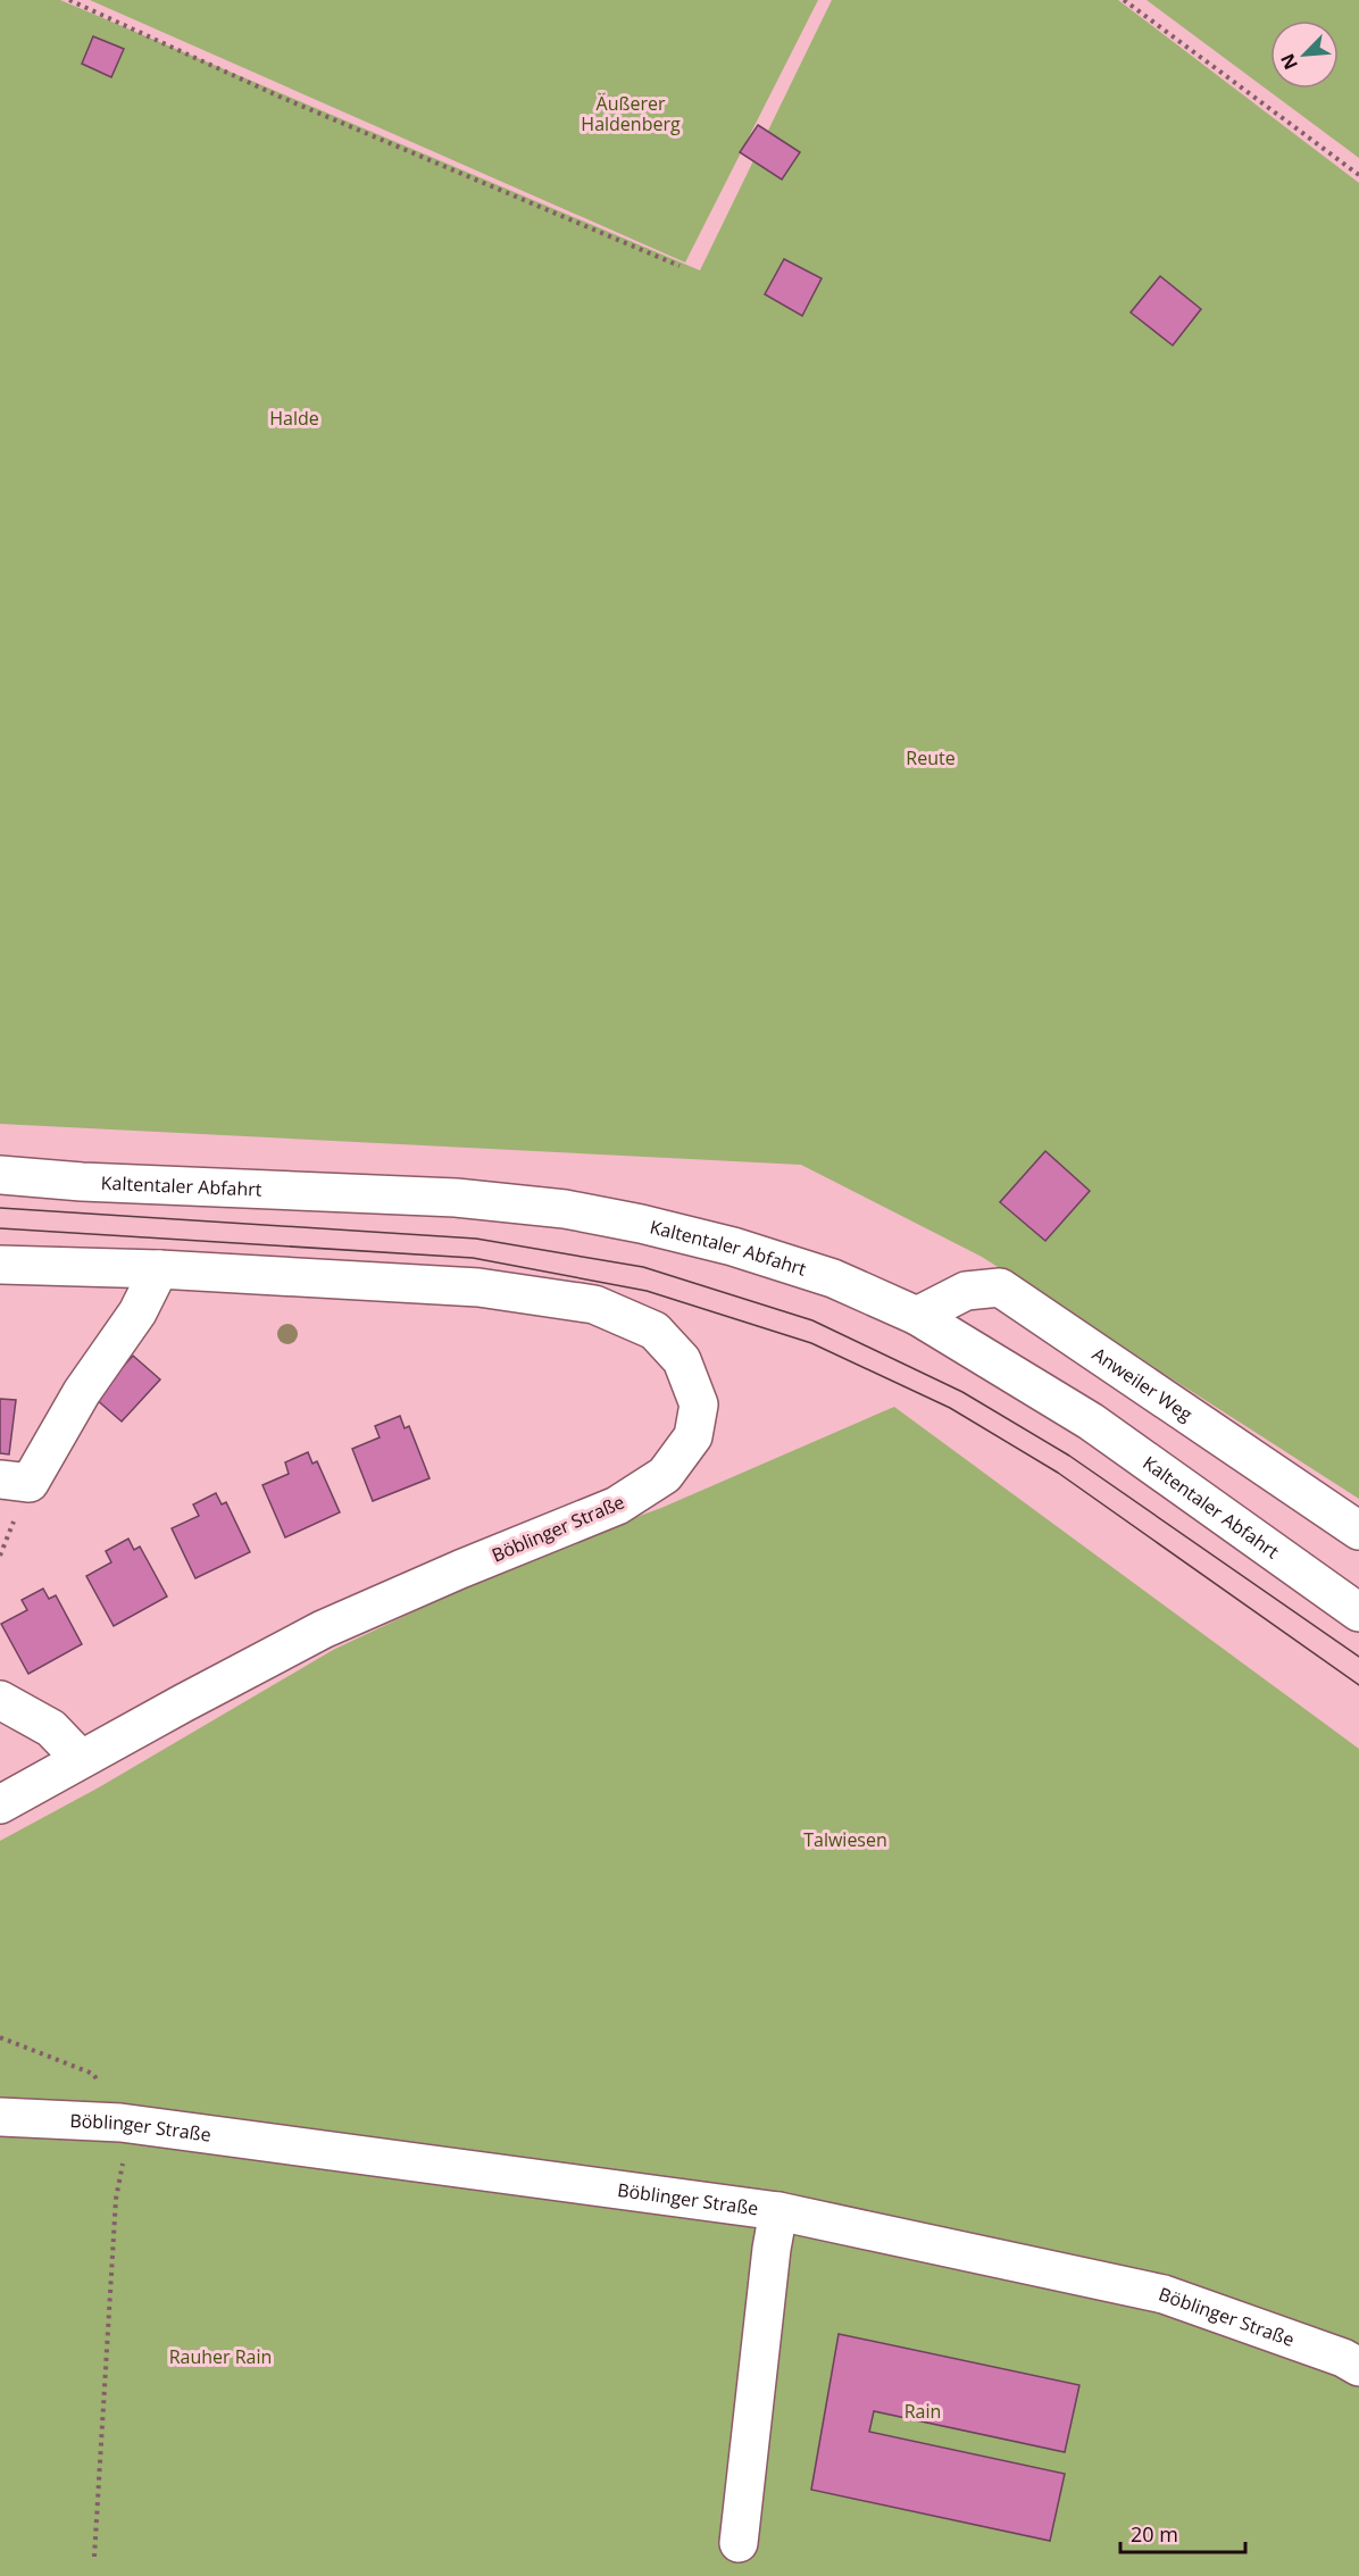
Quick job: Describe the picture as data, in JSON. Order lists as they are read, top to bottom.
{
  "streets": {
    "main road": ["Kaltentaler Abfahrt", "Anweiler Weg", "Böblinger Straße"]
  },
  "crossings": [
    ["Kaltentaler Abfahrt", "Anweiler Weg"]
  ],
  "parks": [
    "Äußerer Haldenberg",
    "Halde",
    "Reute",
    "Talwiesen",
    "Rauher Rain",
    "Rain"
  ],
  "scale_bar": "20 m",
  "north": "bottom left"
}
